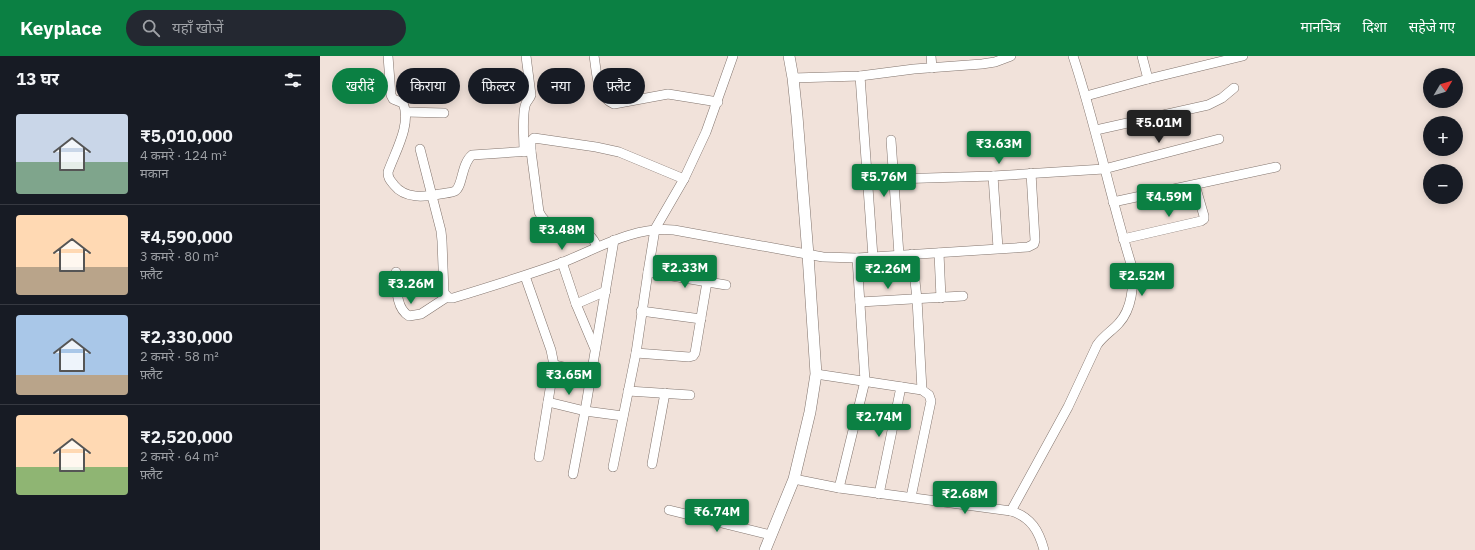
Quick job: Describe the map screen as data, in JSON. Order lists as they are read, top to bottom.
{
  "north": "top right",
  "page": {
    "header": "Keyplace",
    "search": "यहाँ खोजें",
    "nav": ["मानचित्र", "दिशा", "सहेजे गए"],
    "heading": "13 घर",
    "map_buttons": ["+", "−"],
    "chip": [
      "खरीदें",
      "किराया",
      "फ़िल्टर",
      "नया",
      "फ़्लैट"
    ],
    "list": [
      {
        "name": "₹5,010,000",
        "note": "4 कमरे · 124 m² · मकान"
      },
      {
        "name": "₹4,590,000",
        "note": "3 कमरे · 80 m² · फ़्लैट"
      },
      {
        "name": "₹2,330,000",
        "note": "2 कमरे · 58 m² · फ़्लैट"
      },
      {
        "name": "₹2,520,000",
        "note": "2 कमरे · 64 m² · फ़्लैट"
      }
    ],
    "price": [
      "₹5.01M",
      "₹3.63M",
      "₹5.76M",
      "₹4.59M",
      "₹3.48M",
      "₹2.33M",
      "₹2.26M",
      "₹2.52M",
      "₹3.26M",
      "₹3.65M",
      "₹2.74M",
      "₹2.68M",
      "₹6.74M"
    ]
  }
}
